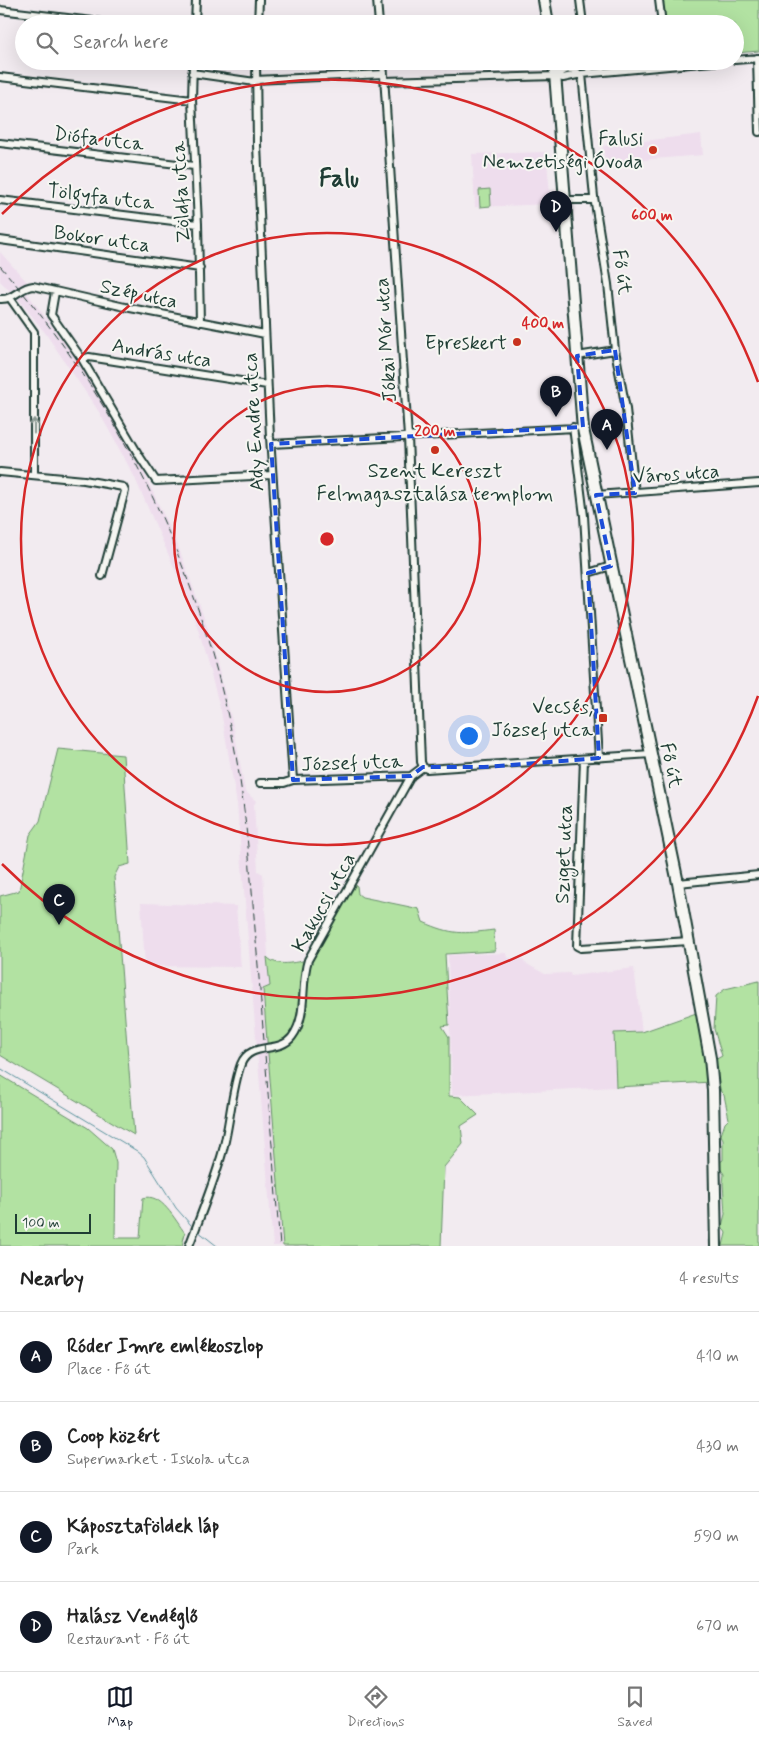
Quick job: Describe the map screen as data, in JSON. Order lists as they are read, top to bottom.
{
  "streets": {
    "main road": ["Fő út"],
    "street": [
      "Diófa utca",
      "Zöldfa utca",
      "Tölgyfa utca",
      "Bokor utca",
      "Szép utca",
      "Jókai Mór utca",
      "András utca",
      "Ady Endre utca",
      "Város utca",
      "József utca",
      "Sziget utca",
      "Kakucsi utca"
    ]
  },
  "crossings": [
    ["Diófa utca", "Zöldfa utca"],
    ["Zöldfa utca", "Tölgyfa utca"],
    ["Zöldfa utca", "Bokor utca"],
    ["Zöldfa utca", "Szép utca"],
    ["Fő út", "Város utca"],
    ["Fő út", "József utca"],
    ["Fő út", "Sziget utca"],
    ["Szép utca", "Ady Endre utca"],
    ["Jókai Mór utca", "József utca"],
    ["András utca", "Ady Endre utca"],
    ["Ady Endre utca", "József utca"],
    ["József utca", "Sziget utca"],
    ["József utca", "Kakucsi utca"]
  ],
  "districts": ["Falu"],
  "places": {
    "other": ["Falusi Nemzetiségi Óvoda", "Epreskert", "Szent Kereszt Felmagasztalása templom"],
    "transit": ["Vecsés, József utca"]
  },
  "scale_bar": "100 m",
  "page": {
    "search": "Search here",
    "pins": [
      "D",
      "B",
      "A",
      "C"
    ],
    "scale": "100 m",
    "heading": ["Nearby", "4 results"],
    "list": [
      {
        "mark": "A",
        "name": "Róder Imre emlékoszlop",
        "note": "Place · Fő út",
        "value": "410 m"
      },
      {
        "mark": "B",
        "name": "Coop közért",
        "note": "Supermarket · Iskola utca",
        "value": "430 m"
      },
      {
        "mark": "C",
        "name": "Káposztaföldek láp",
        "note": "Park",
        "value": "590 m"
      },
      {
        "mark": "D",
        "name": "Halász Vendéglő",
        "note": "Restaurant · Fő út",
        "value": "670 m"
      }
    ],
    "nav": ["Map", "Directions", "Saved"]
  },
  "rings": ["600 m", "400 m", "200 m"]
}
